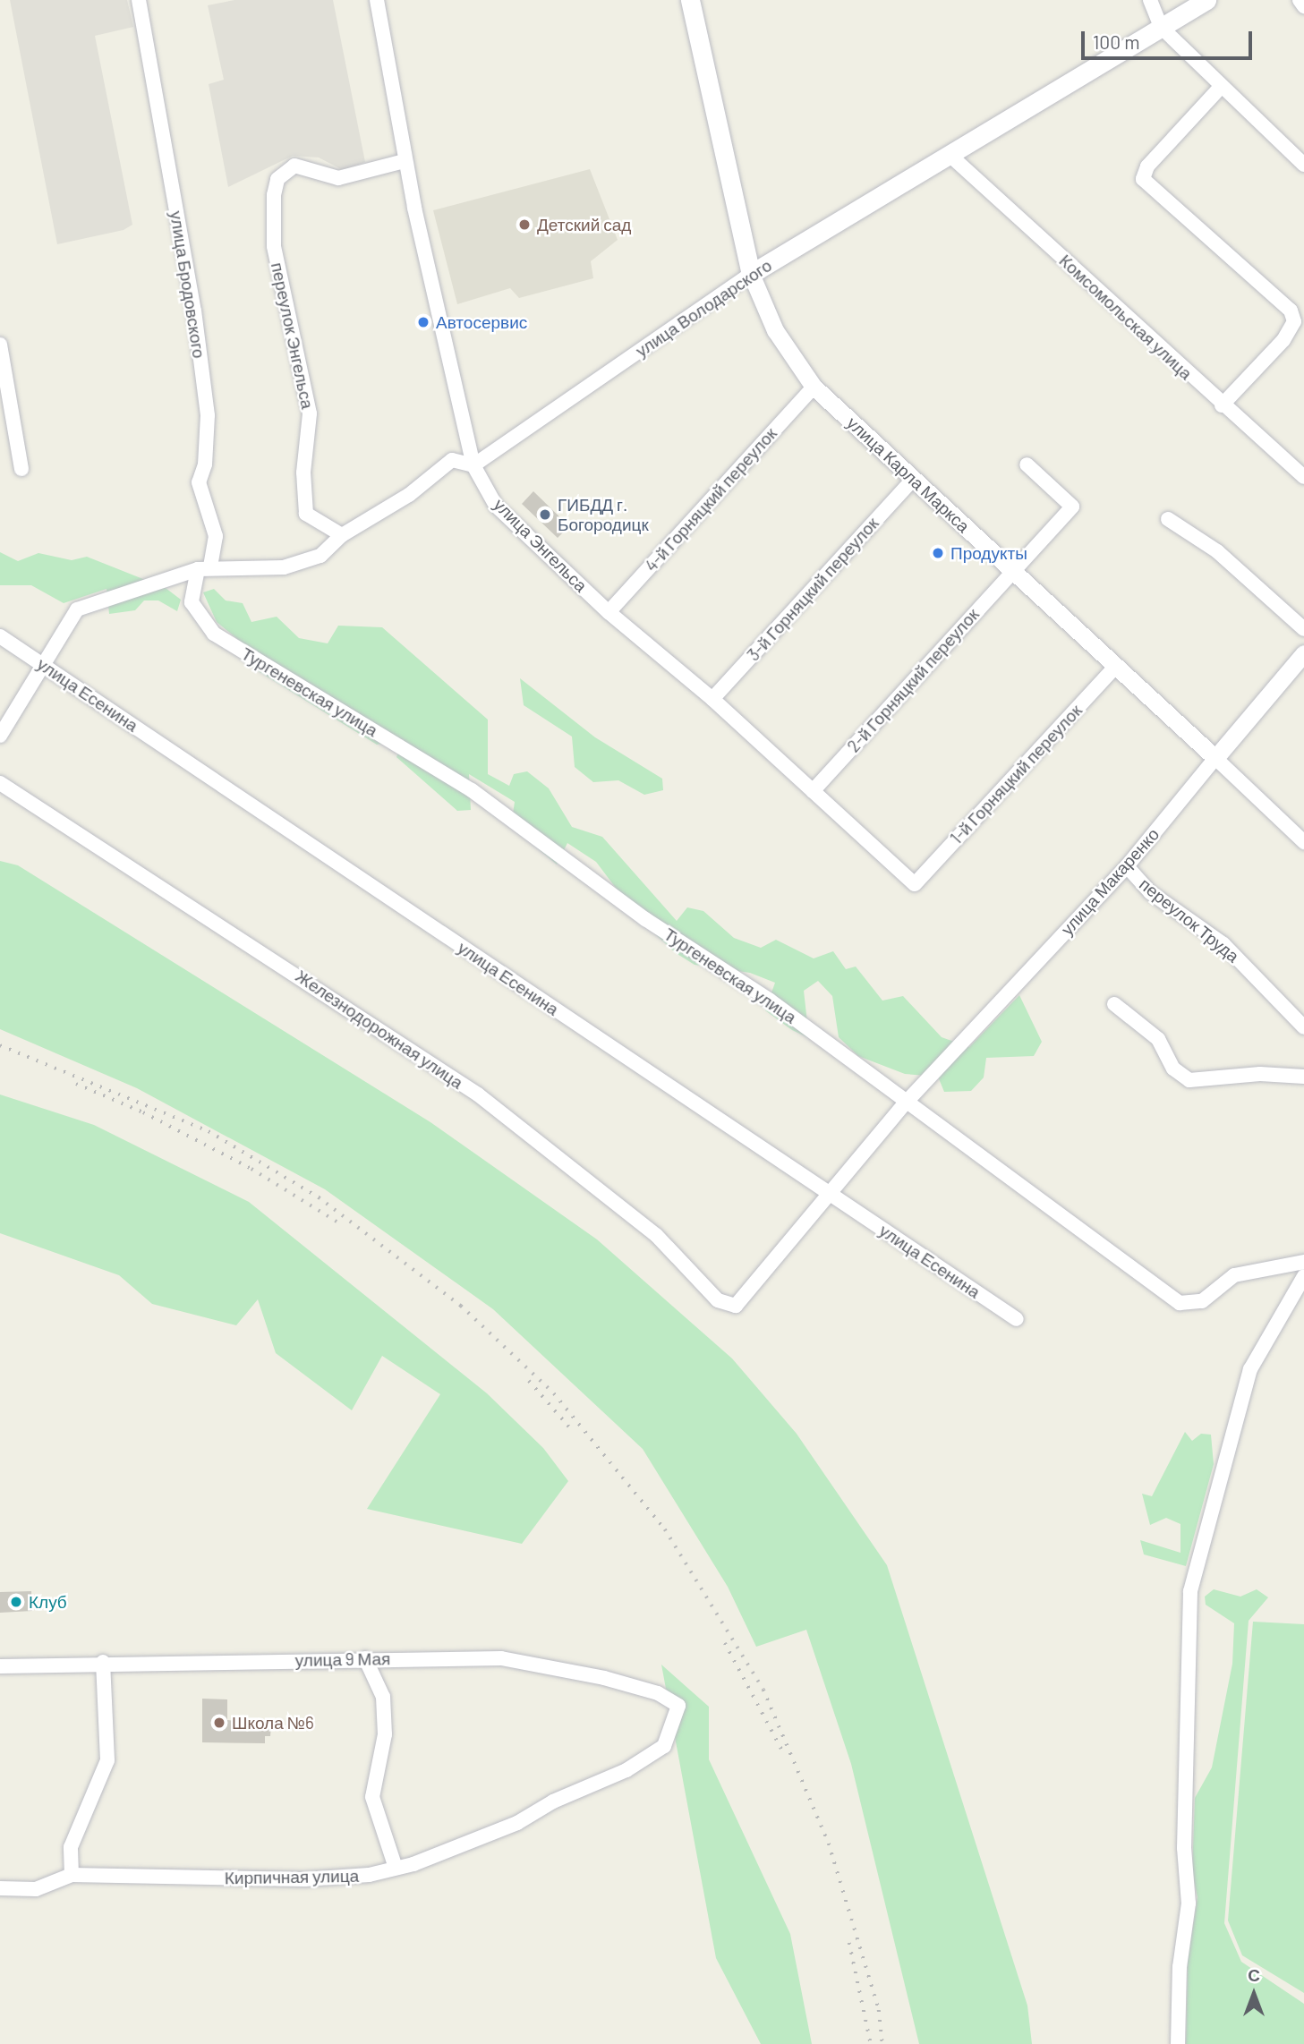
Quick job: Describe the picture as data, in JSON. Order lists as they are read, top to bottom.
{
  "streets": {
    "main road": ["улица Володарского", "улица Карла Маркса"],
    "street": [
      "улица Бродовского",
      "Комсомольская улица",
      "переулок Энгельса",
      "4-й Горняцкий переулок",
      "улица Энгельса",
      "3-й Горняцкий переулок",
      "2-й Горняцкий переулок",
      "Тургеневская улица",
      "улица Есенина",
      "1-й Горняцкий переулок",
      "улица Макаренко",
      "переулок Труда",
      "Железнодорожная улица",
      "улица 9 Мая",
      "Кирпичная улица"
    ]
  },
  "crossings": [
    ["улица Бродовского", "Тургеневская улица"],
    ["улица Володарского", "Комсомольская улица"],
    ["улица Володарского", "улица Карла Маркса"],
    ["улица Володарского", "улица Энгельса"],
    ["переулок Энгельса", "улица Энгельса"],
    ["улица Карла Маркса", "4-й Горняцкий переулок"],
    ["улица Карла Маркса", "3-й Горняцкий переулок"],
    ["улица Карла Маркса", "2-й Горняцкий переулок"],
    ["улица Карла Маркса", "1-й Горняцкий переулок"],
    ["улица Карла Маркса", "улица Макаренко"],
    ["4-й Горняцкий переулок", "улица Энгельса"],
    ["улица Энгельса", "3-й Горняцкий переулок"],
    ["улица Энгельса", "2-й Горняцкий переулок"],
    ["улица Энгельса", "1-й Горняцкий переулок"],
    ["Тургеневская улица", "улица Макаренко"],
    ["улица Есенина", "улица Макаренко"],
    ["улица Макаренко", "переулок Труда"],
    ["улица Макаренко", "Железнодорожная улица"],
    ["улица 9 Мая", "Кирпичная улица"]
  ],
  "places": [
    "Детский сад",
    "Автосервис",
    "ГИБДД г. Богородицк",
    "Продукты",
    "Клуб",
    "Школа №6"
  ],
  "scale_bar": "100 m",
  "north": "top"
}
